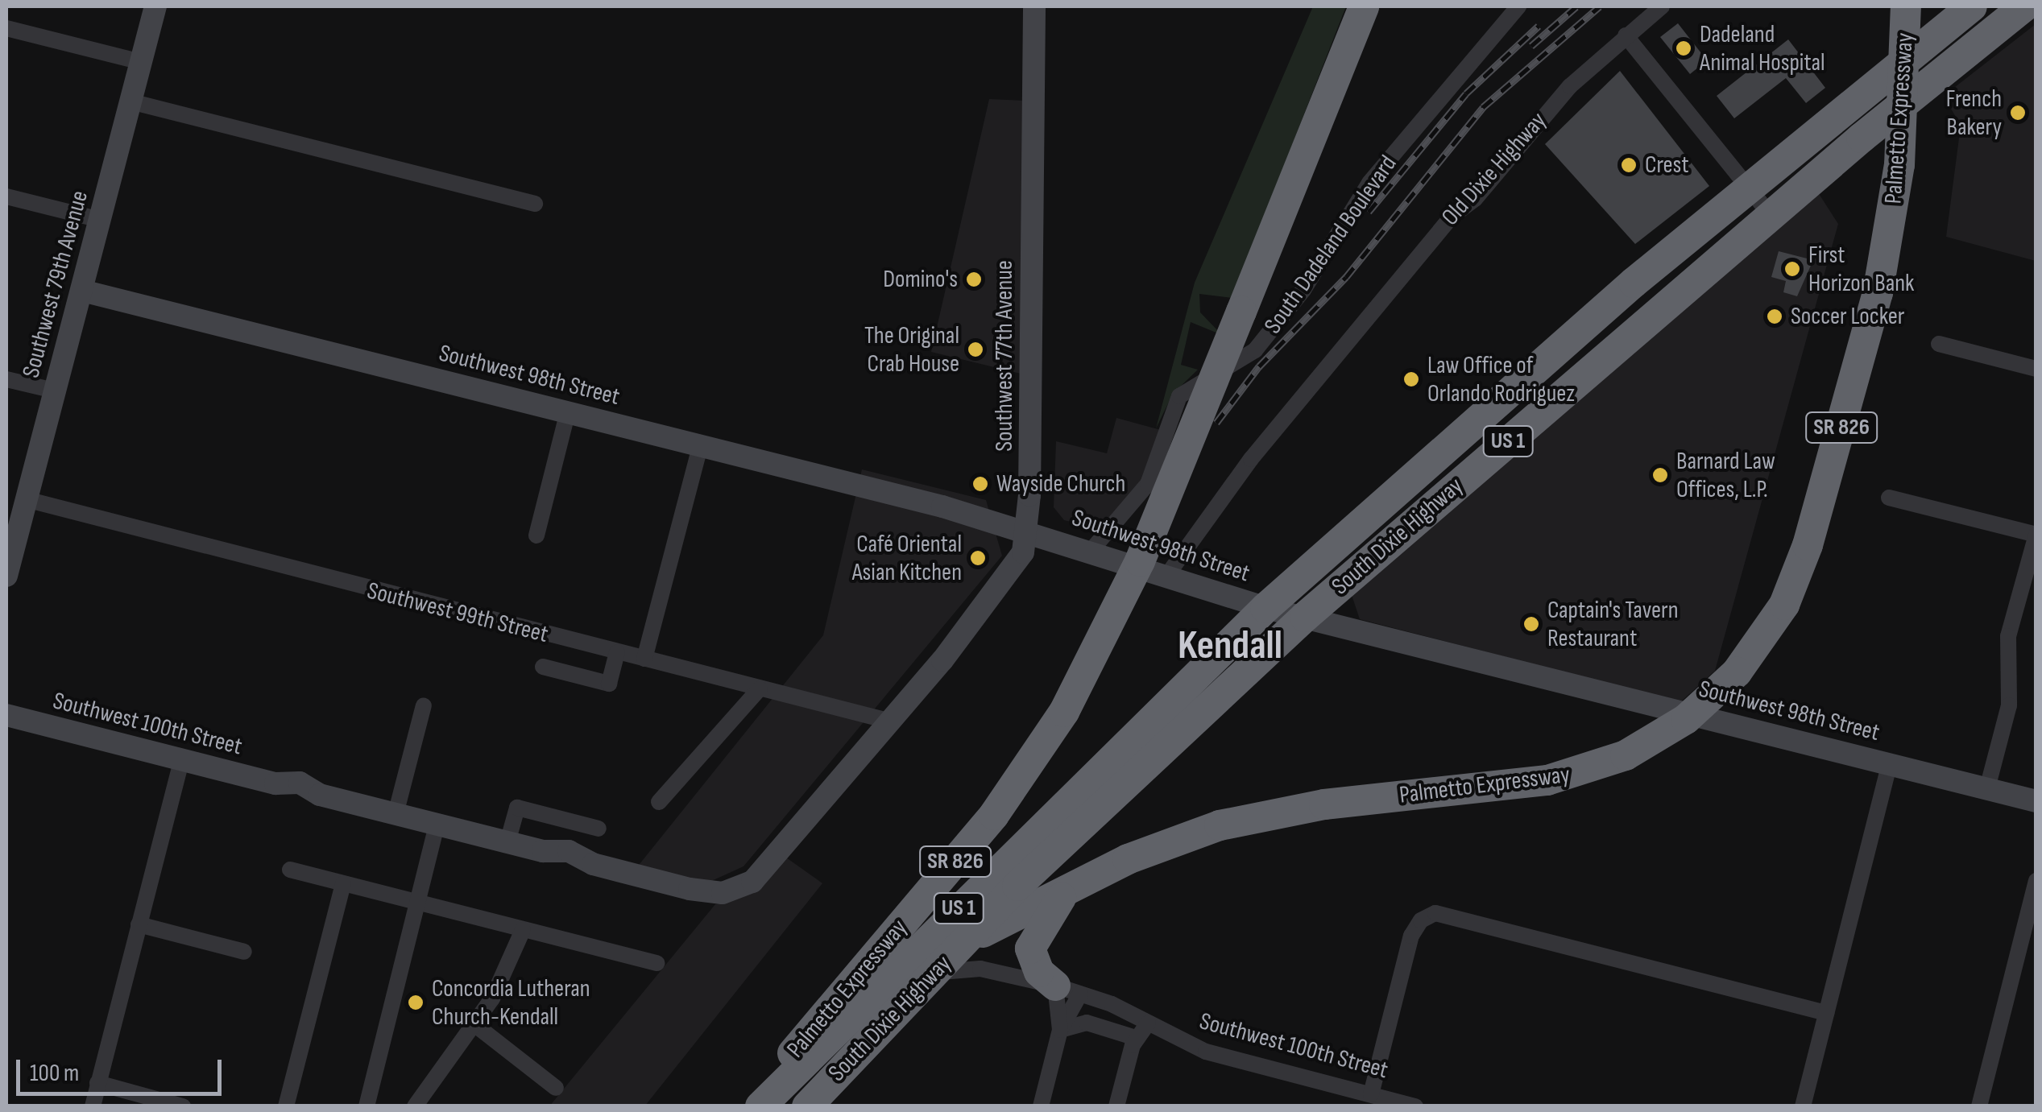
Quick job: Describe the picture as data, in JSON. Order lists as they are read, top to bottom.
{
  "streets": {
    "highway": [
      "Palmetto Expressway",
      "SR 826",
      "US 1",
      "South Dixie Highway"
    ],
    "street": [
      "Old Dixie Highway",
      "South Dadeland Boulevard",
      "Southwest 79th Avenue",
      "Southwest 77th Avenue",
      "Southwest 98th Street",
      "Southwest 99th Street",
      "Southwest 100th Street"
    ]
  },
  "crossings": [
    ["Palmetto Expressway", "South Dixie Highway"],
    ["Old Dixie Highway", "Southwest 98th Street"],
    ["South Dadeland Boulevard", "Southwest 98th Street"],
    ["Southwest 79th Avenue", "Southwest 98th Street"],
    ["Southwest 79th Avenue", "Southwest 99th Street"],
    ["Southwest 77th Avenue", "Southwest 98th Street"],
    ["Southwest 77th Avenue", "Southwest 99th Street"],
    ["Southwest 77th Avenue", "Southwest 100th Street"],
    ["Southwest 98th Street", "South Dixie Highway"],
    ["South Dixie Highway", "Southwest 100th Street"]
  ],
  "districts": ["Kendall"],
  "places": [
    "Dadeland Animal Hospital",
    "French Bakery",
    "Crest",
    "First Horizon Bank",
    "Domino's",
    "Soccer Locker",
    "The Original Crab House",
    "Law Office of Orlando Rodriguez",
    "Barnard Law Offices, L.P.",
    "Wayside Church",
    "Café Oriental Asian Kitchen",
    "Captain's Tavern Restaurant",
    "Concordia Lutheran Church-Kendall"
  ],
  "scale_bar": "100 m"
}
